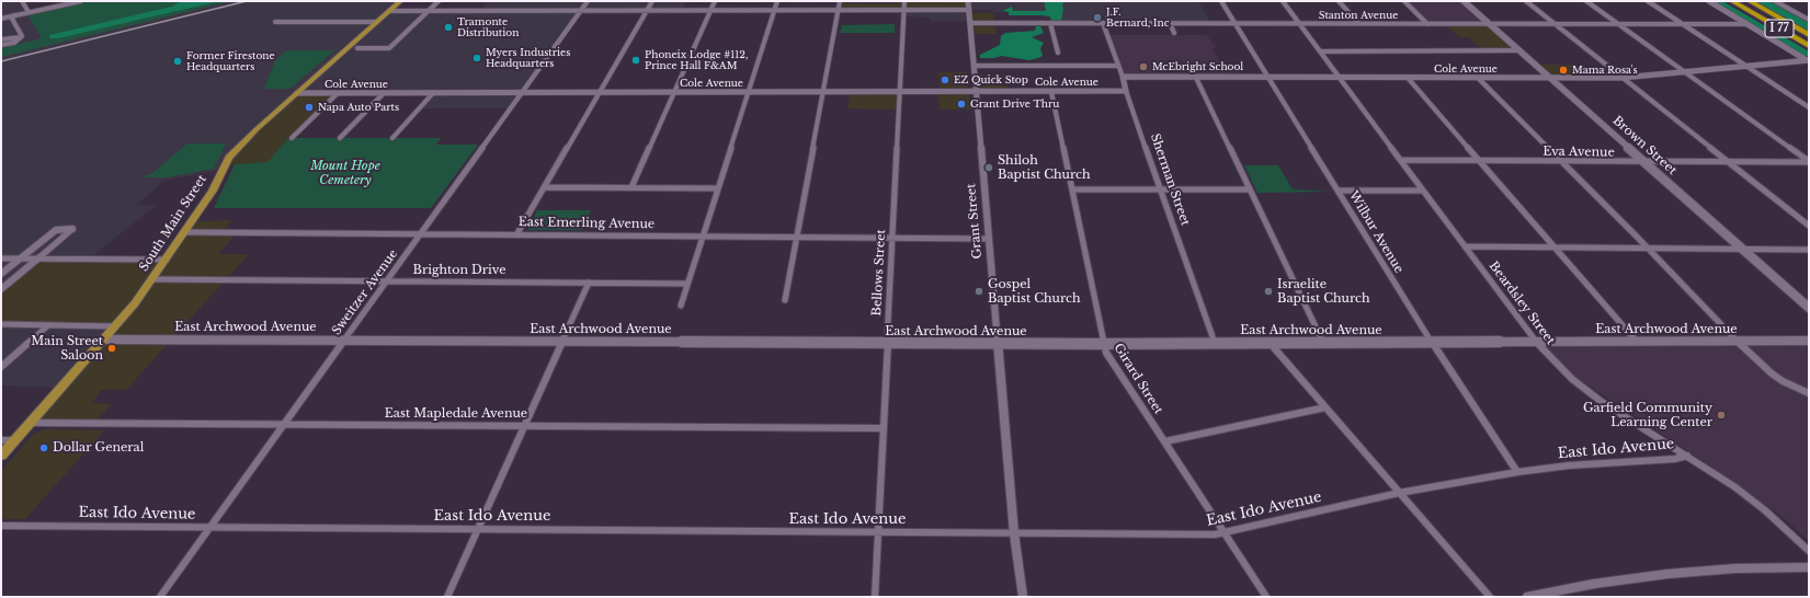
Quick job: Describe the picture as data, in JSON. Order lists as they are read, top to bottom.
{
  "streets": {
    "highway": ["I 77"],
    "main road": ["Brown Street", "South Main Street", "East Archwood Avenue"],
    "street": [
      "Stanton Avenue",
      "Cole Avenue",
      "Eva Avenue",
      "Sherman Street",
      "Grant Street",
      "East Emerling Avenue",
      "Wilbur Avenue",
      "Brighton Drive",
      "Bellows Street",
      "Sweitzer Avenue",
      "Beardsley Street",
      "Girard Street",
      "East Mapledale Avenue",
      "East Ido Avenue"
    ]
  },
  "crossings": [
    ["Stanton Avenue", "Brown Street"],
    ["Stanton Avenue", "Sherman Street"],
    ["Stanton Avenue", "Grant Street"],
    ["Stanton Avenue", "Wilbur Avenue"],
    ["Stanton Avenue", "Beardsley Street"],
    ["Cole Avenue", "Brown Street"],
    ["Cole Avenue", "Sherman Street"],
    ["Cole Avenue", "Grant Street"],
    ["Cole Avenue", "South Main Street"],
    ["Cole Avenue", "Wilbur Avenue"],
    ["Cole Avenue", "Bellows Street"],
    ["Cole Avenue", "Sweitzer Avenue"],
    ["Cole Avenue", "Beardsley Street"],
    ["Cole Avenue", "Girard Street"],
    ["Brown Street", "Eva Avenue"],
    ["Eva Avenue", "Beardsley Street"],
    ["Sherman Street", "East Archwood Avenue"],
    ["Grant Street", "East Emerling Avenue"],
    ["Grant Street", "East Archwood Avenue"],
    ["Grant Street", "East Ido Avenue"],
    ["South Main Street", "East Emerling Avenue"],
    ["South Main Street", "Brighton Drive"],
    ["South Main Street", "East Archwood Avenue"],
    ["South Main Street", "East Mapledale Avenue"],
    ["East Emerling Avenue", "Bellows Street"],
    ["East Emerling Avenue", "Sweitzer Avenue"],
    ["Wilbur Avenue", "East Archwood Avenue"],
    ["Wilbur Avenue", "East Ido Avenue"],
    ["Brighton Drive", "Sweitzer Avenue"],
    ["Bellows Street", "East Archwood Avenue"],
    ["Bellows Street", "East Mapledale Avenue"],
    ["Bellows Street", "East Ido Avenue"],
    ["Sweitzer Avenue", "East Archwood Avenue"],
    ["Sweitzer Avenue", "East Mapledale Avenue"],
    ["Sweitzer Avenue", "East Ido Avenue"],
    ["Beardsley Street", "East Archwood Avenue"],
    ["Beardsley Street", "East Ido Avenue"],
    ["East Archwood Avenue", "Girard Street"],
    ["Girard Street", "East Ido Avenue"]
  ],
  "parks": ["Mount Hope Cemetery"],
  "places": [
    "J.F. Bernard, Inc",
    "Tramonte Distribution",
    "Myers Industries Headquarters",
    "Phoneix Lodge #112, Prince Hall F&AM",
    "Former Firestone Headquarters",
    "McEbright School",
    "Mama Rosa's",
    "EZ Quick Stop",
    "Grant Drive Thru",
    "Napa Auto Parts",
    "Shiloh Baptist Church",
    "Gospel Baptist Church",
    "Israelite Baptist Church",
    "Main Street Saloon",
    "Garfield Community Learning Center",
    "Dollar General"
  ]
}
